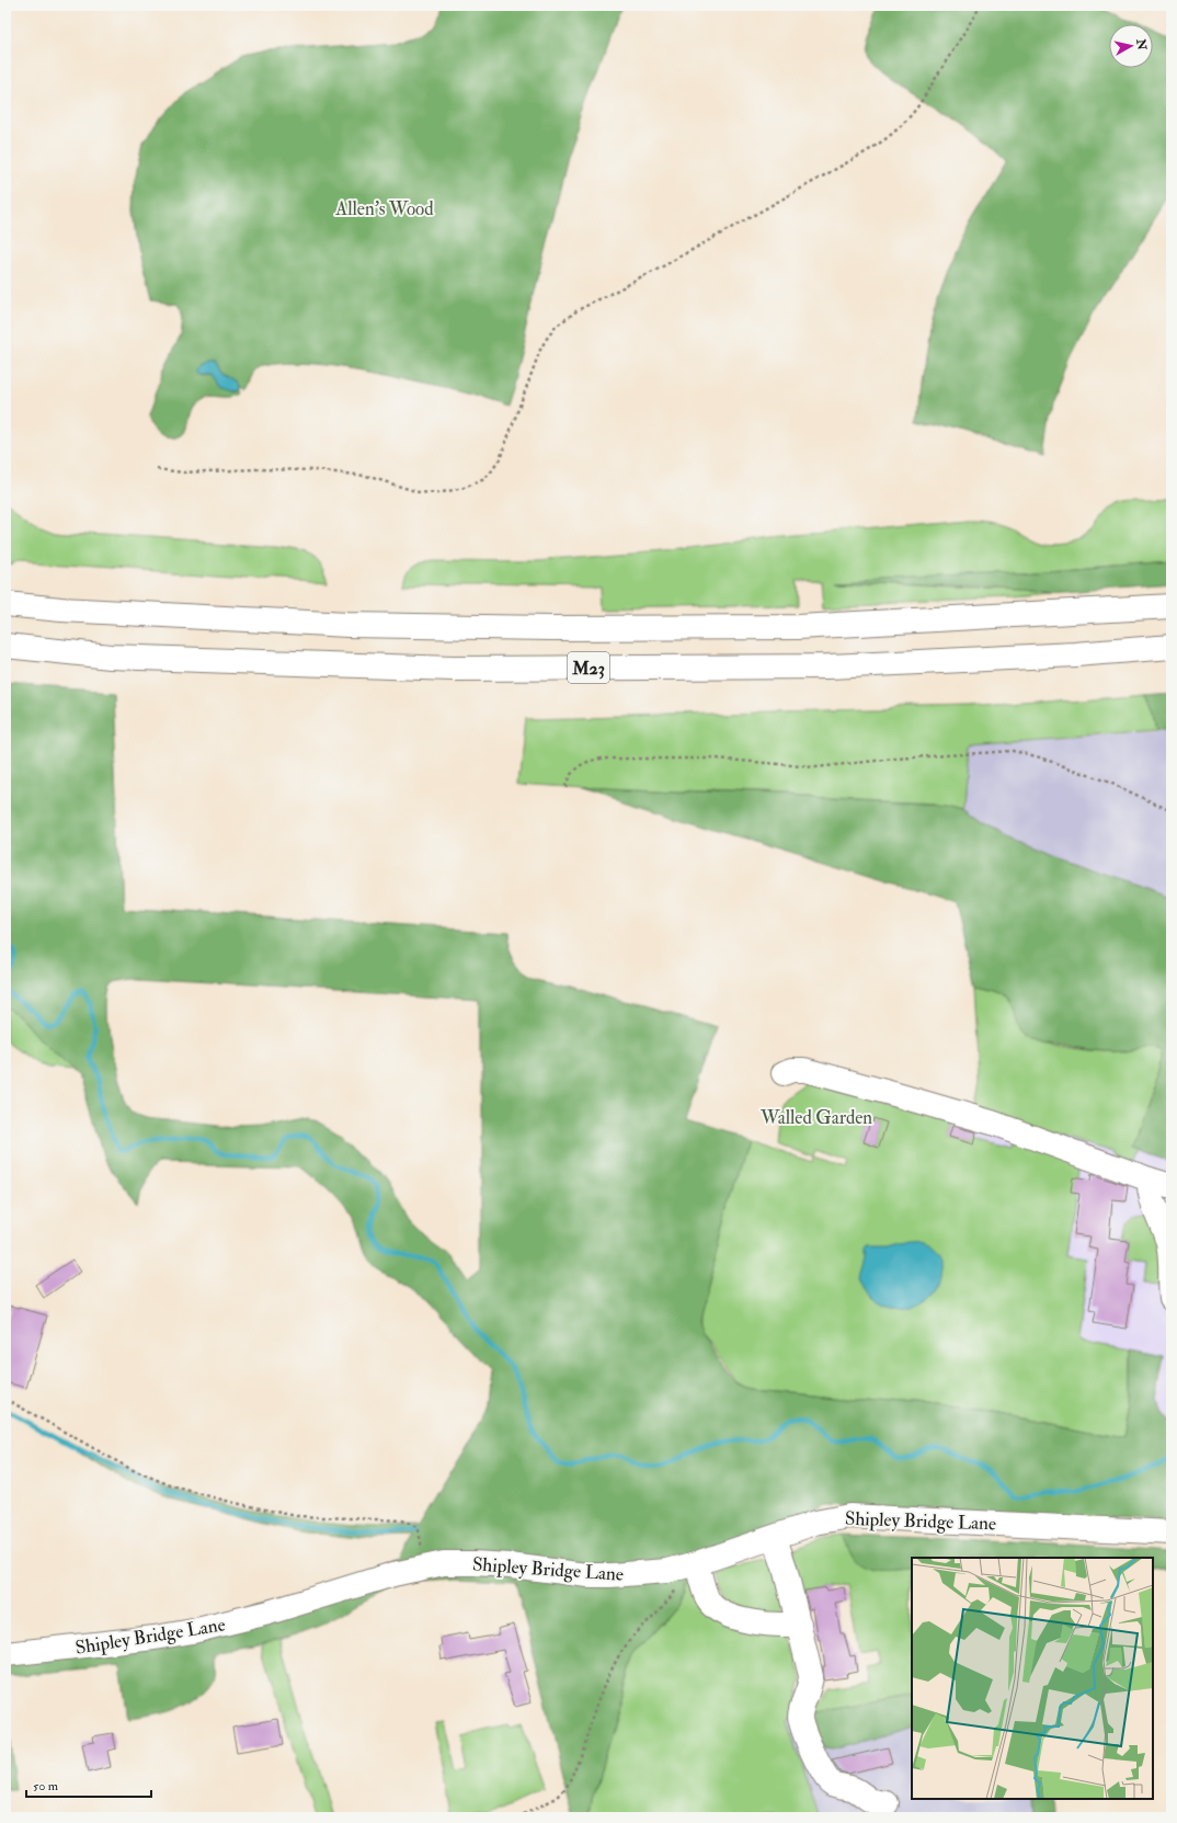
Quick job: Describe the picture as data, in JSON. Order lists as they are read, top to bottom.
{
  "streets": {
    "main road": ["M23", "Shipley Bridge Lane"]
  },
  "parks": ["Allen's Wood", "Walled Garden"],
  "scale_bar": "50 m",
  "north": "right"
}
